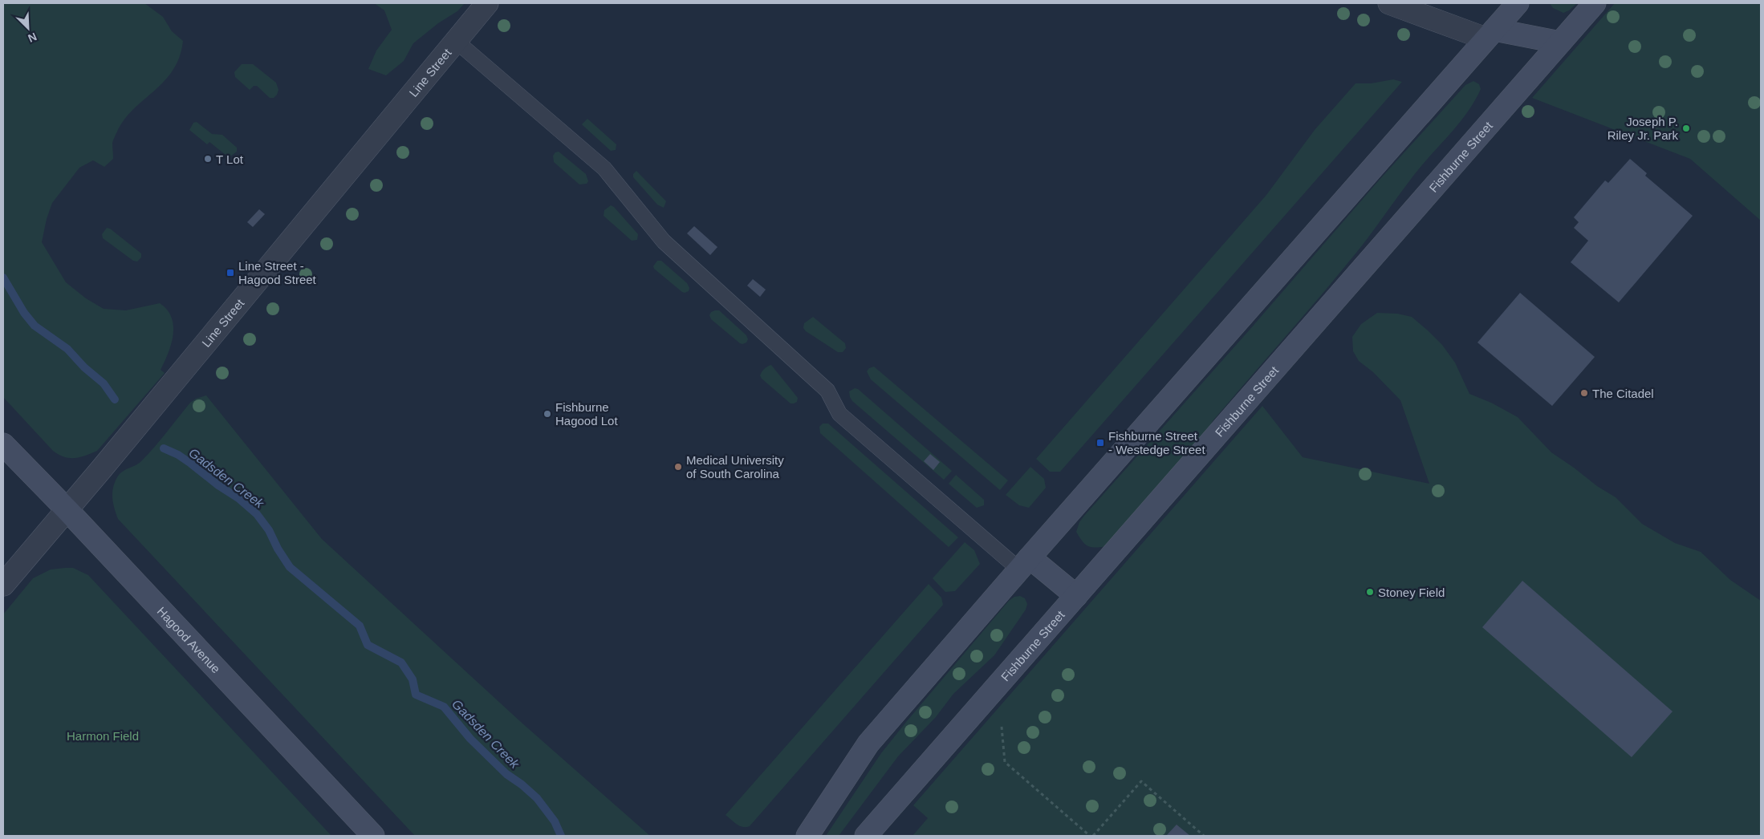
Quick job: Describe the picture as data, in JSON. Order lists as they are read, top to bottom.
{
  "streets": {
    "main road": ["Fishburne Street", "Hagood Avenue"],
    "street": ["Line Street"]
  },
  "crossings": [
    ["Line Street", "Hagood Avenue"]
  ],
  "water": ["Gadsden Creek"],
  "parks": ["Harmon Field"],
  "places": {
    "other": [
      "Joseph P. Riley Jr. Park",
      "T Lot",
      "The Citadel",
      "Fishburne Hagood Lot",
      "Medical University of South Carolina",
      "Stoney Field"
    ],
    "transit": ["Line Street - Hagood Street", "Fishburne Street - Westedge Street"]
  },
  "north": "bottom right"
}
